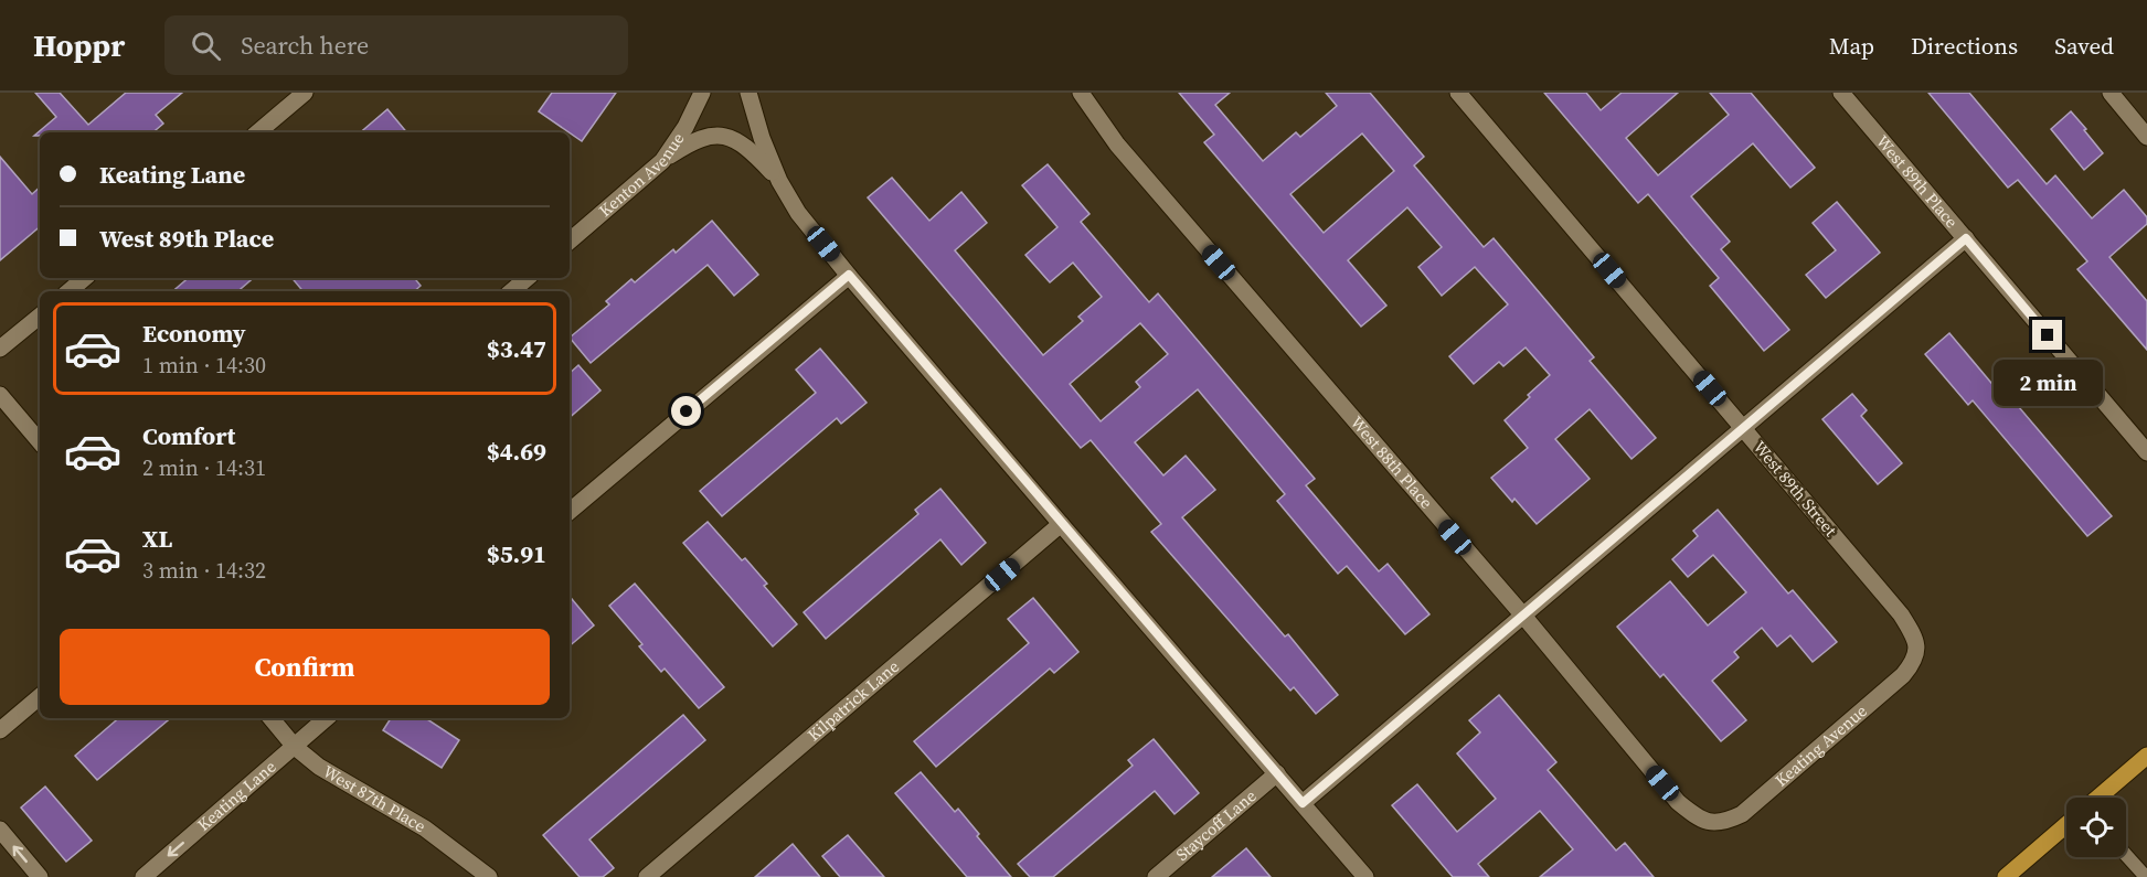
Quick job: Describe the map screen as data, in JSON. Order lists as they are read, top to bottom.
{
  "streets": {
    "street": [
      "Kenton Avenue",
      "West 89th Place",
      "West 88th Place",
      "West 89th Street",
      "Kilpatrick Lane",
      "Keating Avenue",
      "Keating Lane",
      "West 87th Place",
      "Staycoff Lane"
    ]
  },
  "crossings": [
    ["West 88th Place", "Keating Avenue"],
    ["West 89th Street", "Keating Avenue"],
    ["Keating Lane", "West 87th Place"]
  ],
  "one_way": ["Keating Lane"],
  "page": {
    "header": "Hoppr",
    "search": "Search here",
    "nav": ["Map", "Directions", "Saved"],
    "banner": ["Keating Lane", "West 89th Place"],
    "list": [
      {
        "name": "Economy",
        "note": "1 min · 14:30",
        "value": "$3.47"
      },
      {
        "name": "Comfort",
        "note": "2 min · 14:31",
        "value": "$4.69"
      },
      {
        "name": "XL",
        "note": "3 min · 14:32",
        "value": "$5.91"
      }
    ],
    "bubble": "2 min",
    "buttons": "Confirm"
  }
}
